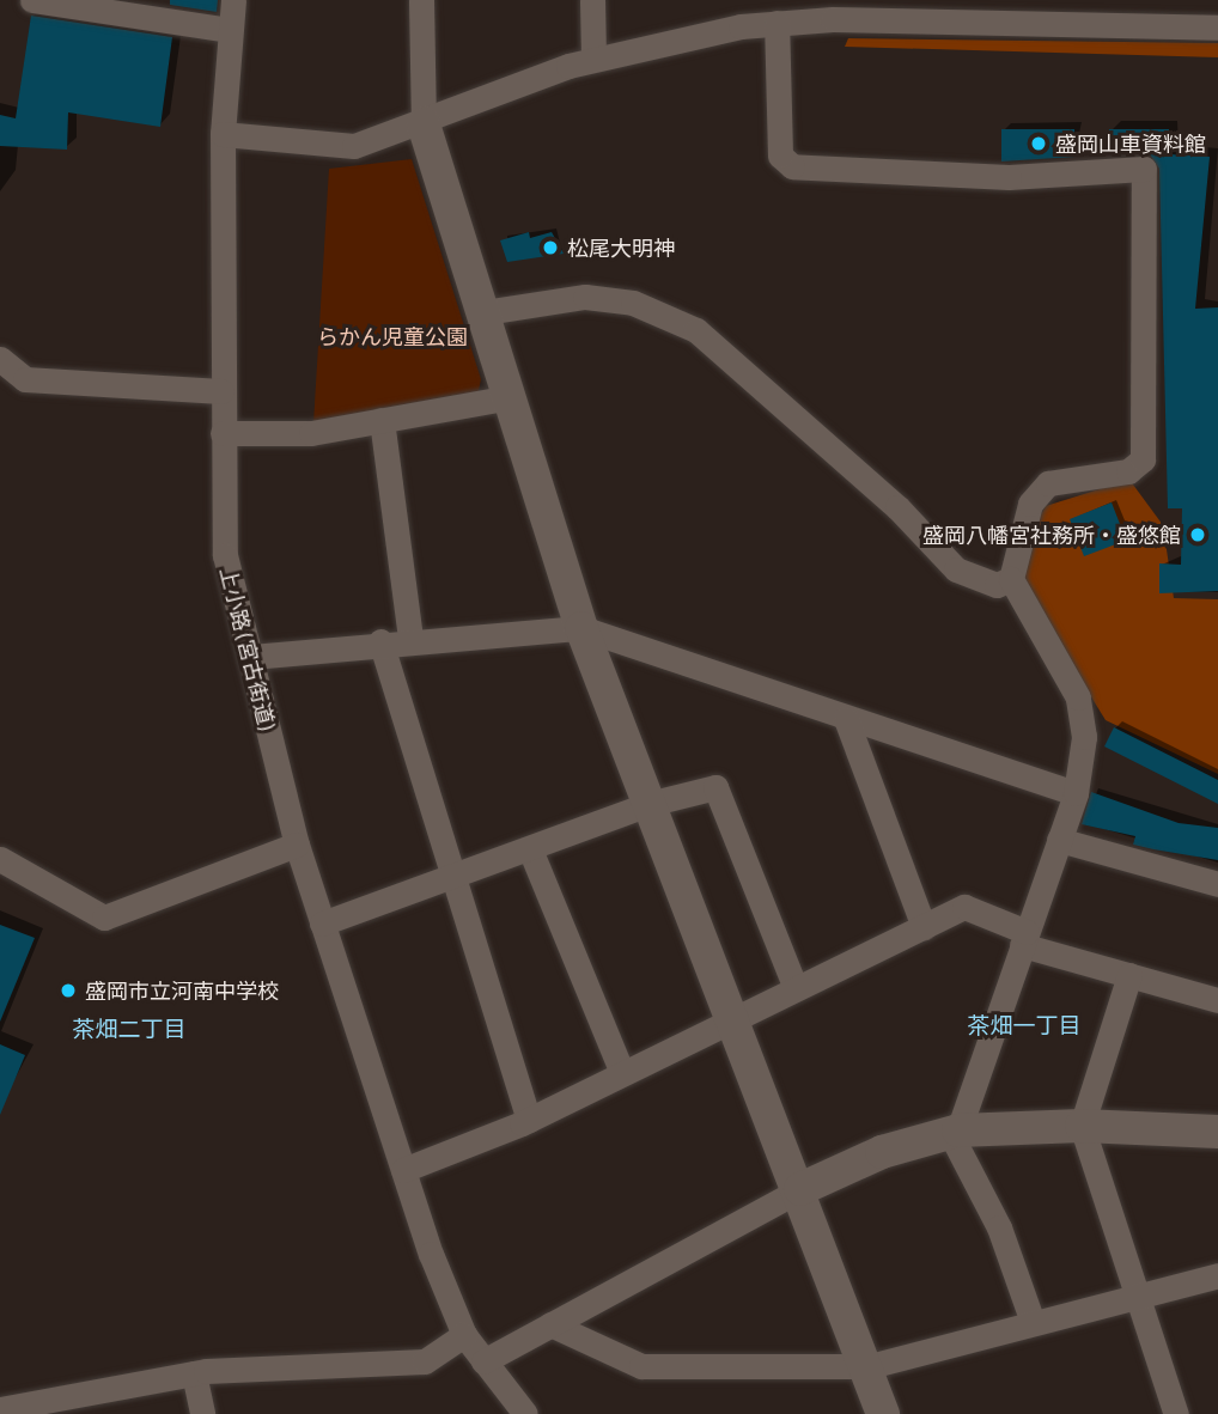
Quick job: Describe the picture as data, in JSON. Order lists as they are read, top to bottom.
{
  "streets": {
    "street": ["上小路 (宮古街道)"]
  },
  "districts": ["茶畑一丁目", "茶畑二丁目"],
  "parks": ["らかん児童公園"],
  "places": [
    "盛岡山車資料館",
    "松尾大明神",
    "盛岡八幡宮社務所・盛悠館",
    "盛岡市立河南中学校"
  ]
}
